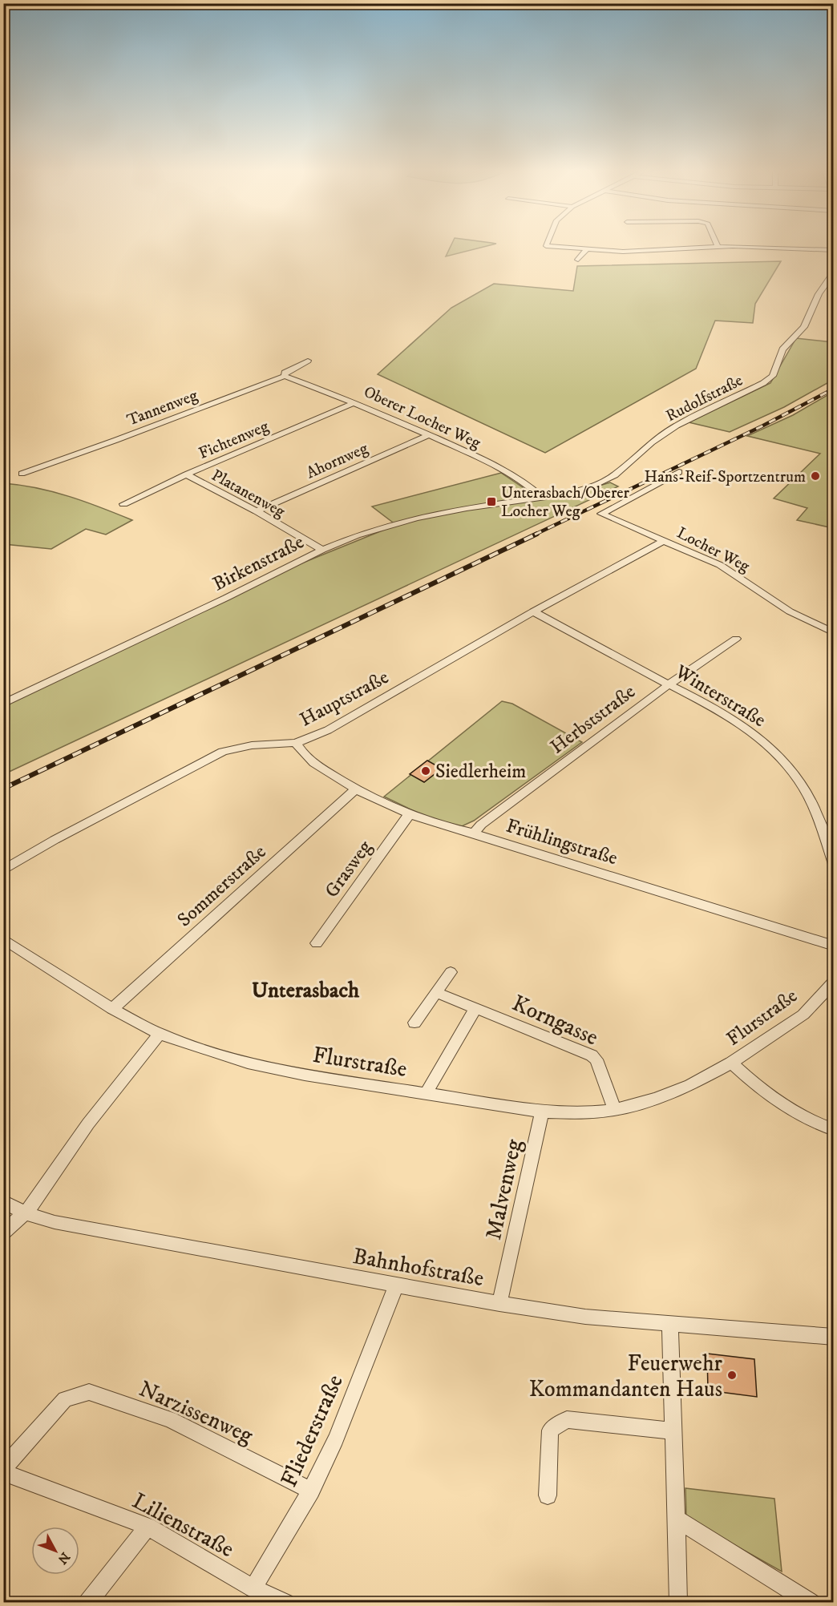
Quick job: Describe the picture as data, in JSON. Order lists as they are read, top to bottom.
{
  "streets": {
    "street": [
      "Rudolfstraße",
      "Tannenweg",
      "Oberer Locher Weg",
      "Fichtenweg",
      "Ahornweg",
      "Platanenweg",
      "Locher Weg",
      "Birkenstraße",
      "Winterstraße",
      "Hauptstraße",
      "Herbststraße",
      "Frühlingstraße",
      "Grasweg",
      "Sommerstraße",
      "Flurstraße",
      "Korngasse",
      "Malvenweg",
      "Bahnhofstraße",
      "Narzissenweg",
      "Fliederstraße",
      "Lilienstraße"
    ]
  },
  "crossings": [
    ["Rudolfstraße", "Oberer Locher Weg"],
    ["Rudolfstraße", "Birkenstraße"],
    ["Tannenweg", "Oberer Locher Weg"],
    ["Oberer Locher Weg", "Fichtenweg"],
    ["Oberer Locher Weg", "Ahornweg"],
    ["Oberer Locher Weg", "Birkenstraße"],
    ["Fichtenweg", "Platanenweg"],
    ["Ahornweg", "Platanenweg"],
    ["Platanenweg", "Birkenstraße"],
    ["Locher Weg", "Hauptstraße"],
    ["Winterstraße", "Hauptstraße"],
    ["Winterstraße", "Herbststraße"],
    ["Hauptstraße", "Frühlingstraße"],
    ["Herbststraße", "Frühlingstraße"],
    ["Frühlingstraße", "Grasweg"],
    ["Frühlingstraße", "Sommerstraße"],
    ["Sommerstraße", "Flurstraße"],
    ["Flurstraße", "Korngasse"],
    ["Flurstraße", "Malvenweg"],
    ["Malvenweg", "Bahnhofstraße"],
    ["Bahnhofstraße", "Fliederstraße"],
    ["Narzissenweg", "Fliederstraße"],
    ["Narzissenweg", "Lilienstraße"],
    ["Fliederstraße", "Lilienstraße"]
  ],
  "districts": ["Unterasbach"],
  "places": {
    "other": ["Hans-Reif-Sportzentrum", "Siedlerheim", "Feuerwehr Kommandanten Haus"],
    "transit": ["Unterasbach/Oberer Locher Weg"]
  },
  "north": "bottom right"
}
